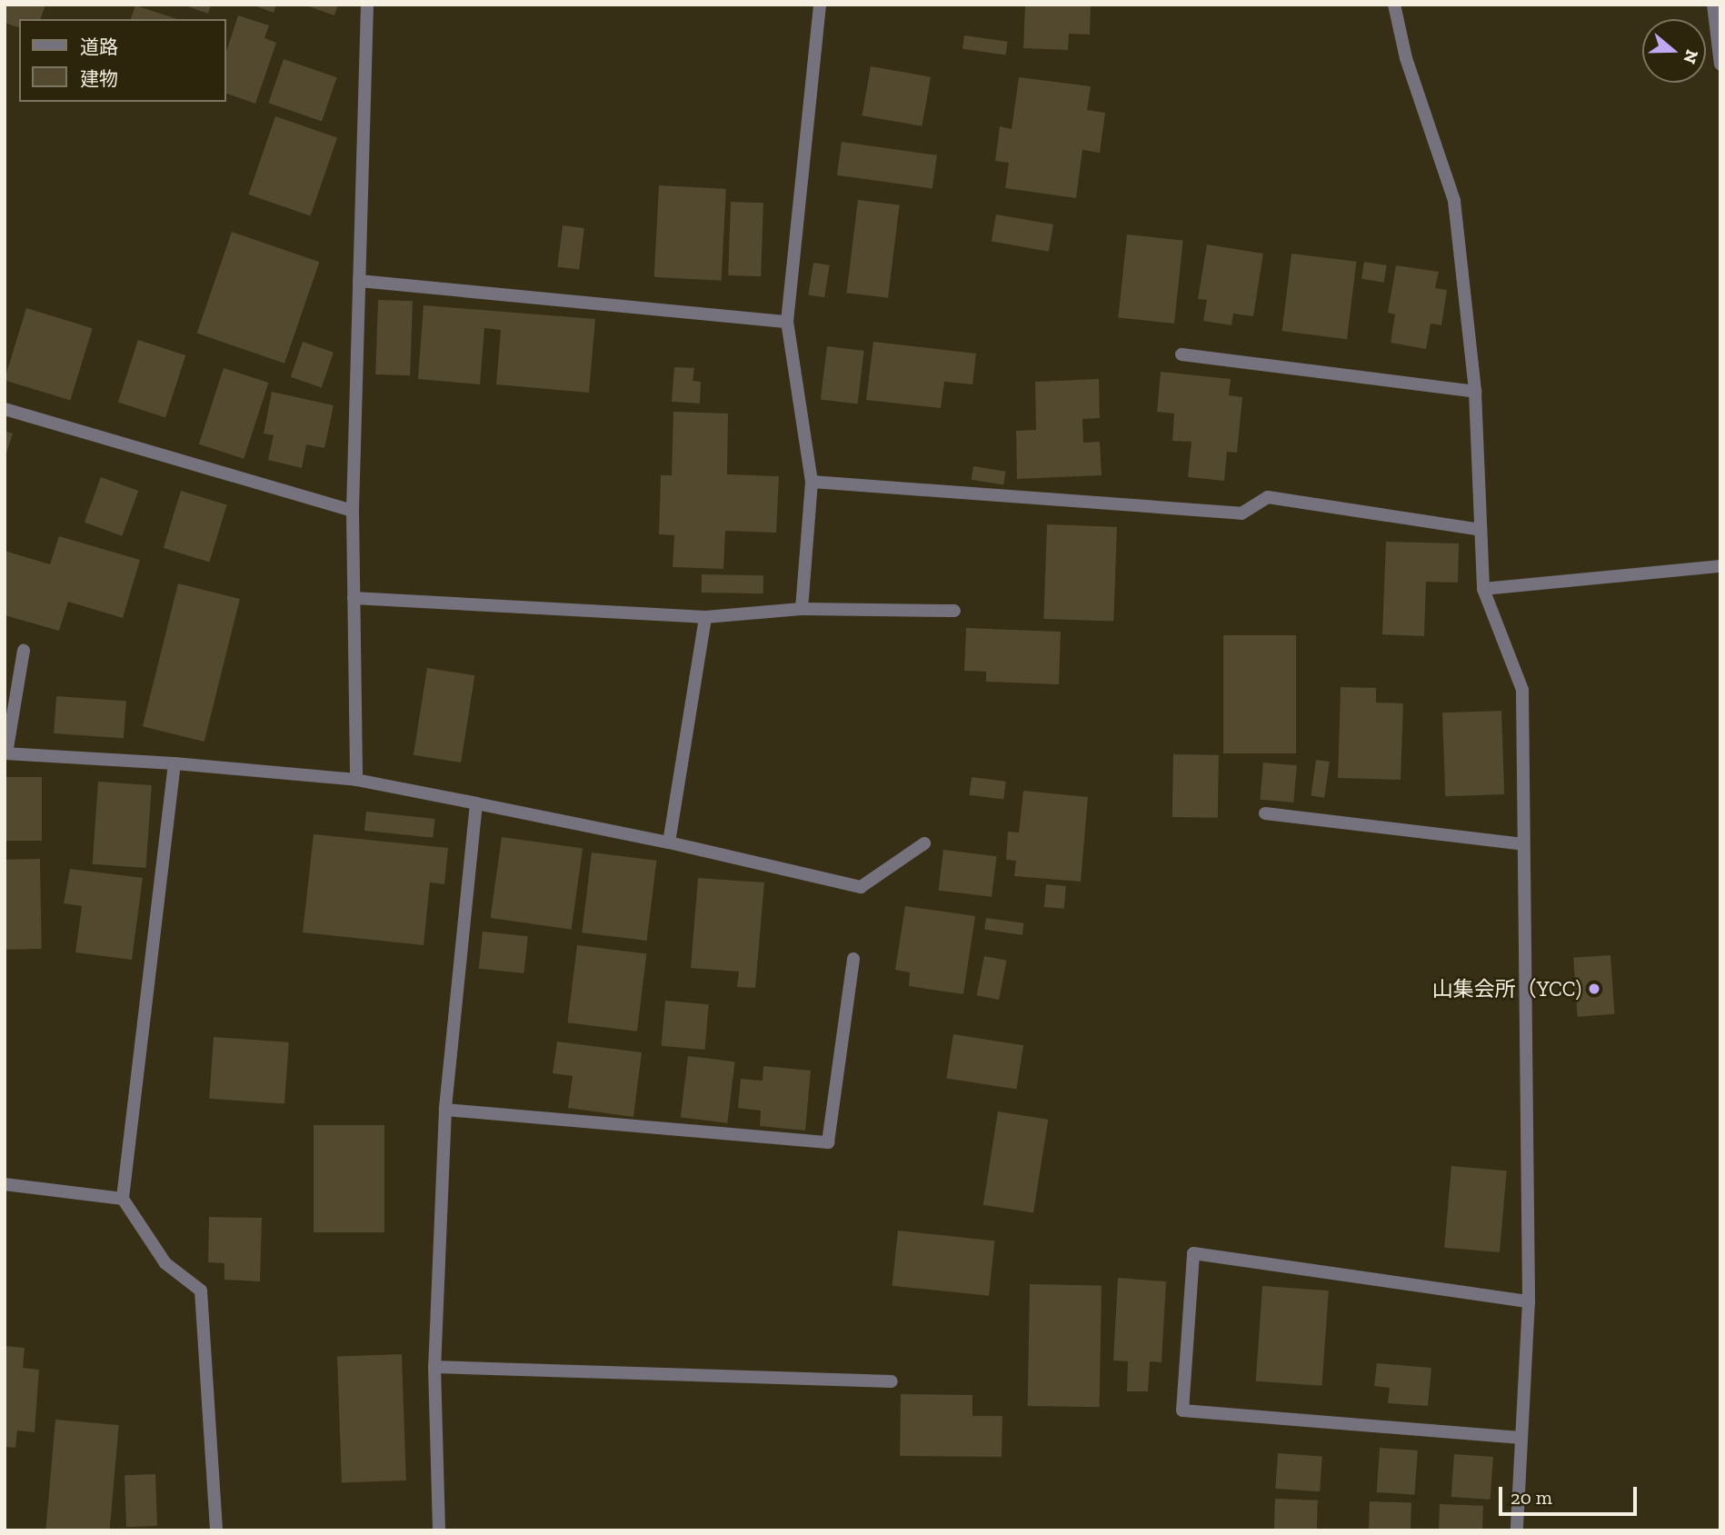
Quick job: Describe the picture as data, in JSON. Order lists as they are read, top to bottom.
{
  "places": ["山集会所（YCC)"],
  "legend": ["道路", "建物"],
  "scale_bar": "20 m",
  "north": "right"
}
